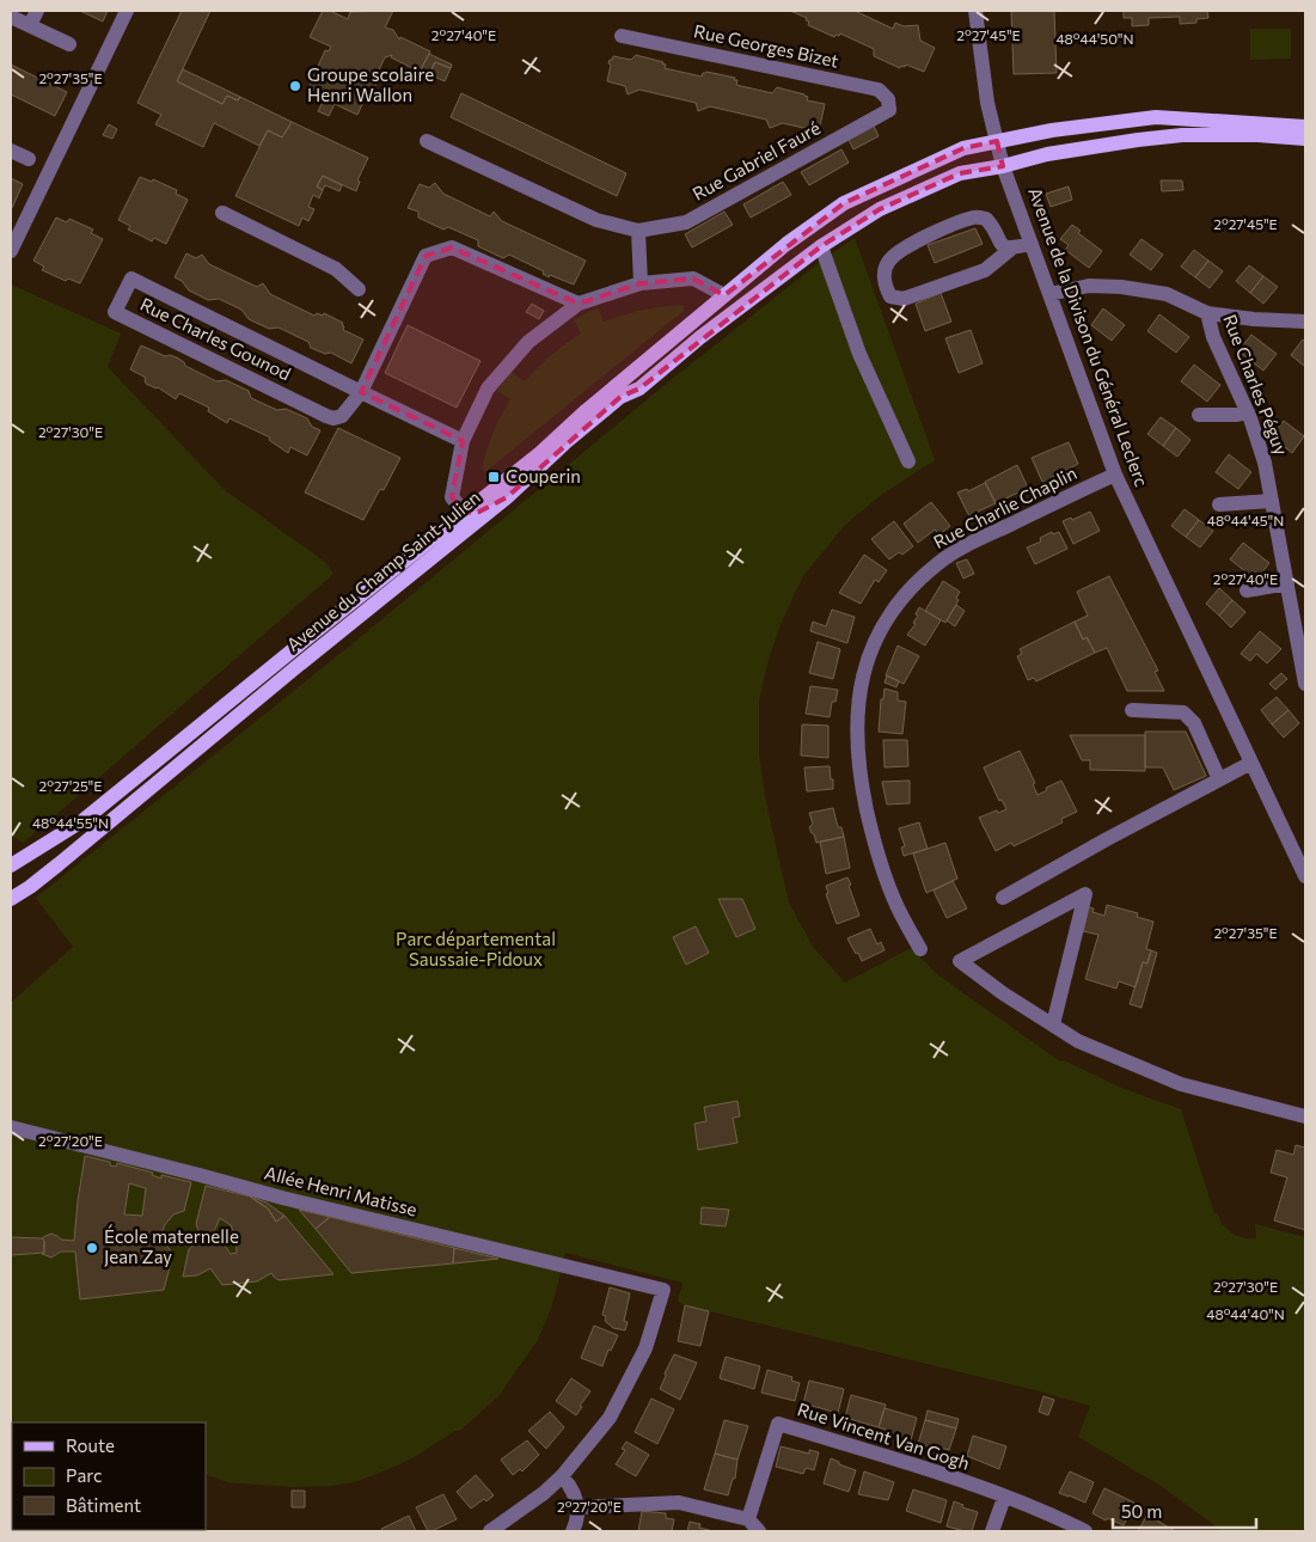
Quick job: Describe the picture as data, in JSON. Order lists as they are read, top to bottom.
{
  "streets": {
    "main road": ["Avenue du Champ Saint-Julien"],
    "street": [
      "Rue Georges Bizet",
      "Rue Gabriel Fauré",
      "Avenue de la Divison du Général Leclerc",
      "Rue Charles Gounod",
      "Rue Charles Péguy",
      "Rue Charlie Chaplin",
      "Allée Henri Matisse",
      "Rue Vincent Van Gogh"
    ]
  },
  "crossings": [
    ["Rue Georges Bizet", "Rue Gabriel Fauré"],
    ["Avenue de la Divison du Général Leclerc", "Rue Charlie Chaplin"],
    ["Avenue de la Divison du Général Leclerc", "Avenue du Champ Saint-Julien"]
  ],
  "parks": ["Parc départemental Saussaie-Pidoux"],
  "places": {
    "other": ["Groupe scolaire Henri Wallon", "École maternelle Jean Zay"],
    "transit": ["Couperin"]
  },
  "legend": ["Route", "Parc", "Bâtiment"],
  "scale_bar": "50 m",
  "coordinates": [
    "2°27'40\"E",
    "2°27'45\"E",
    "48°44'50\"N",
    "2°27'35\"E",
    "2°27'30\"E",
    "48°44'45\"N",
    "2°27'25\"E",
    "48°44'55\"N",
    "2°27'20\"E",
    "48°44'40\"N"
  ]
}
